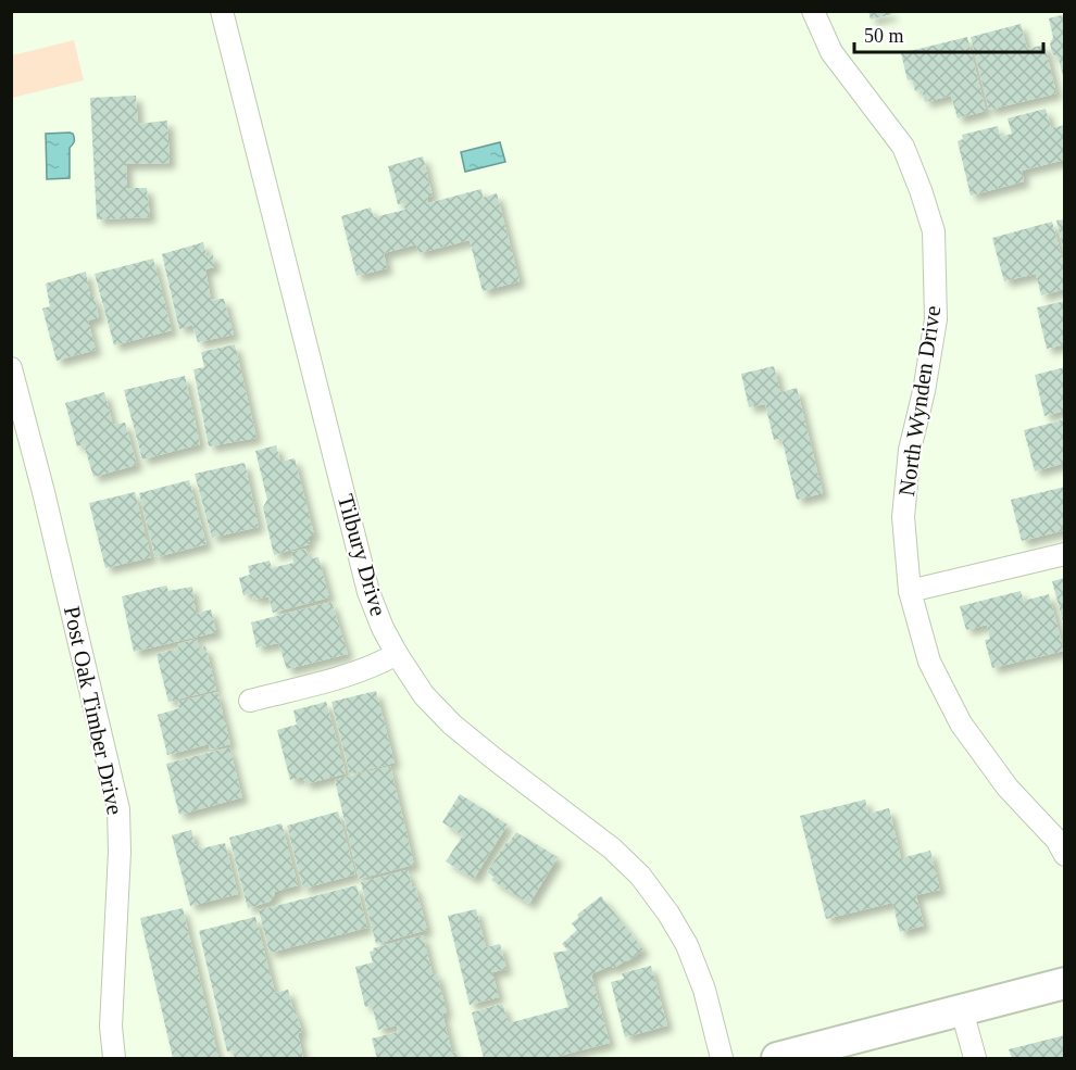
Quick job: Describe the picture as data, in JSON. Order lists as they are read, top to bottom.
{
  "streets": {
    "street": ["North Wynden Drive", "Tilbury Drive", "Post Oak Timber Drive"]
  },
  "scale_bar": "50 m"
}
